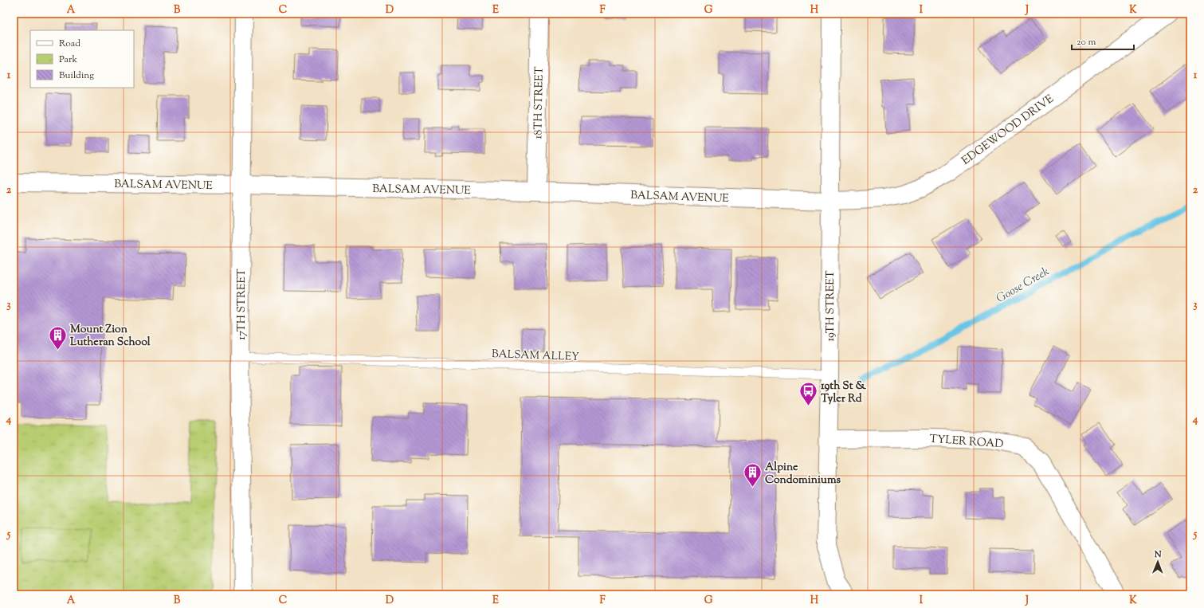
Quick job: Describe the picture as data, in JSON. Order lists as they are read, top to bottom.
{
  "streets": {
    "street": [
      "18TH STREET",
      "EDGEWOOD DRIVE",
      "BALSAM AVENUE",
      "17TH STREET",
      "19TH STREET",
      "TYLER ROAD"
    ],
    "lane": ["BALSAM ALLEY"]
  },
  "crossings": [
    ["18TH STREET", "BALSAM AVENUE"],
    ["EDGEWOOD DRIVE", "BALSAM AVENUE"],
    ["EDGEWOOD DRIVE", "19TH STREET"],
    ["BALSAM AVENUE", "17TH STREET"],
    ["BALSAM AVENUE", "19TH STREET"],
    ["17TH STREET", "BALSAM ALLEY"],
    ["19TH STREET", "BALSAM ALLEY"],
    ["19TH STREET", "TYLER ROAD"]
  ],
  "water": ["Goose Creek"],
  "places": {
    "building": ["Mount Zion Lutheran School", "Alpine Condominiums"],
    "bus stop": ["19th St & Tyler Rd"]
  },
  "legend": ["Road", "Park", "Building"],
  "scale_bar": "20 m",
  "north": "top",
  "grid": {
    "columns": [
      "A",
      "B",
      "C",
      "D",
      "E",
      "F",
      "G",
      "H",
      "I",
      "J",
      "K"
    ],
    "rows": [
      "1",
      "2",
      "3",
      "4",
      "5"
    ]
  }
}
